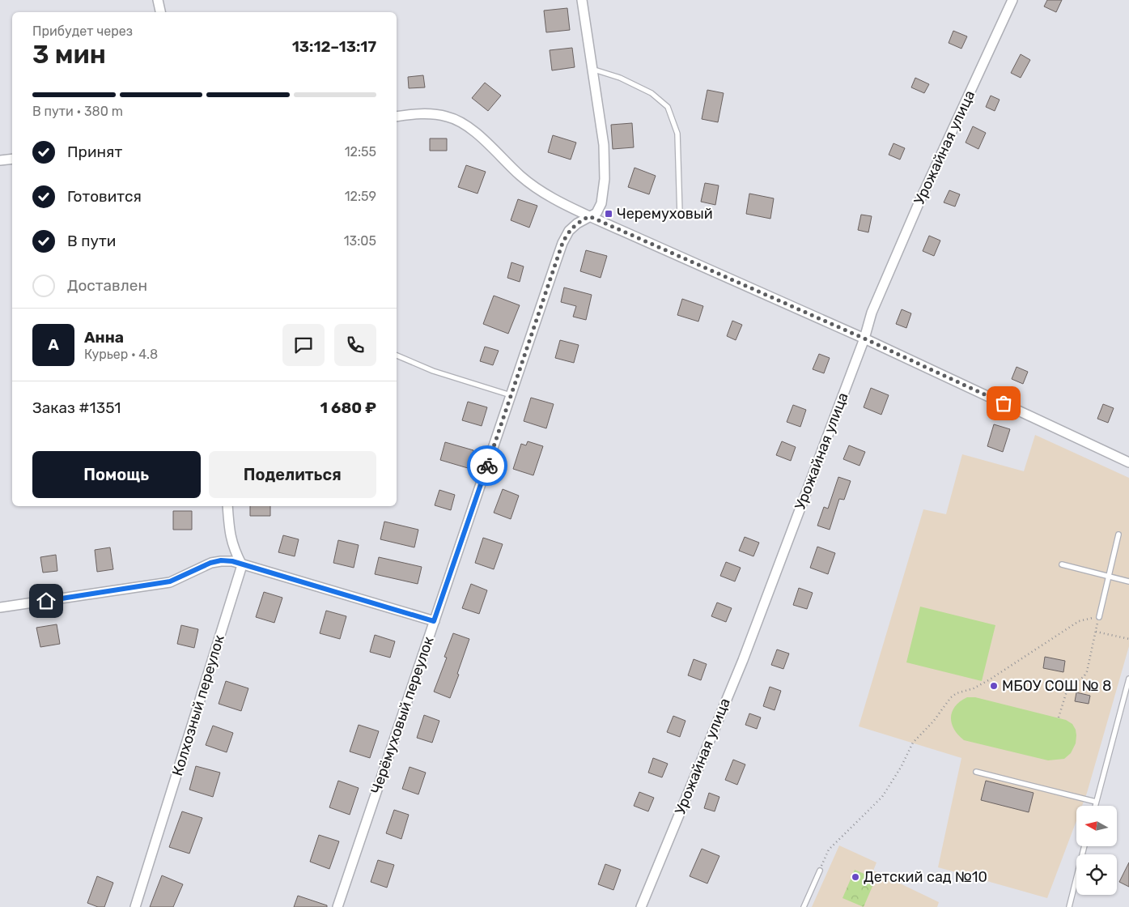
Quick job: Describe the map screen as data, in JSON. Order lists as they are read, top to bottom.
{
  "streets": {
    "street": ["Урожайная улица", "Колхозный переулок", "Черёмуховый переулок"]
  },
  "places": {
    "transit": ["Черемуховый"],
    "other": ["МБОУ СОШ № 8", "Детский сад №10"]
  },
  "north": "left",
  "page": {
    "heading": ["3 мин", "Прибудет через", "13:12–13:17"],
    "panel": [
      "Анна",
      "Курьер · 4.8",
      "Заказ #1351",
      "1 680 ₽"
    ],
    "bar": "В пути · 380 m",
    "list": [
      ["Принят", "12:55"],
      ["Готовится", "12:59"],
      ["В пути", "13:05"],
      "Доставлен"
    ],
    "round": "А",
    "buttons": ["Помощь", "Поделиться"]
  }
}
